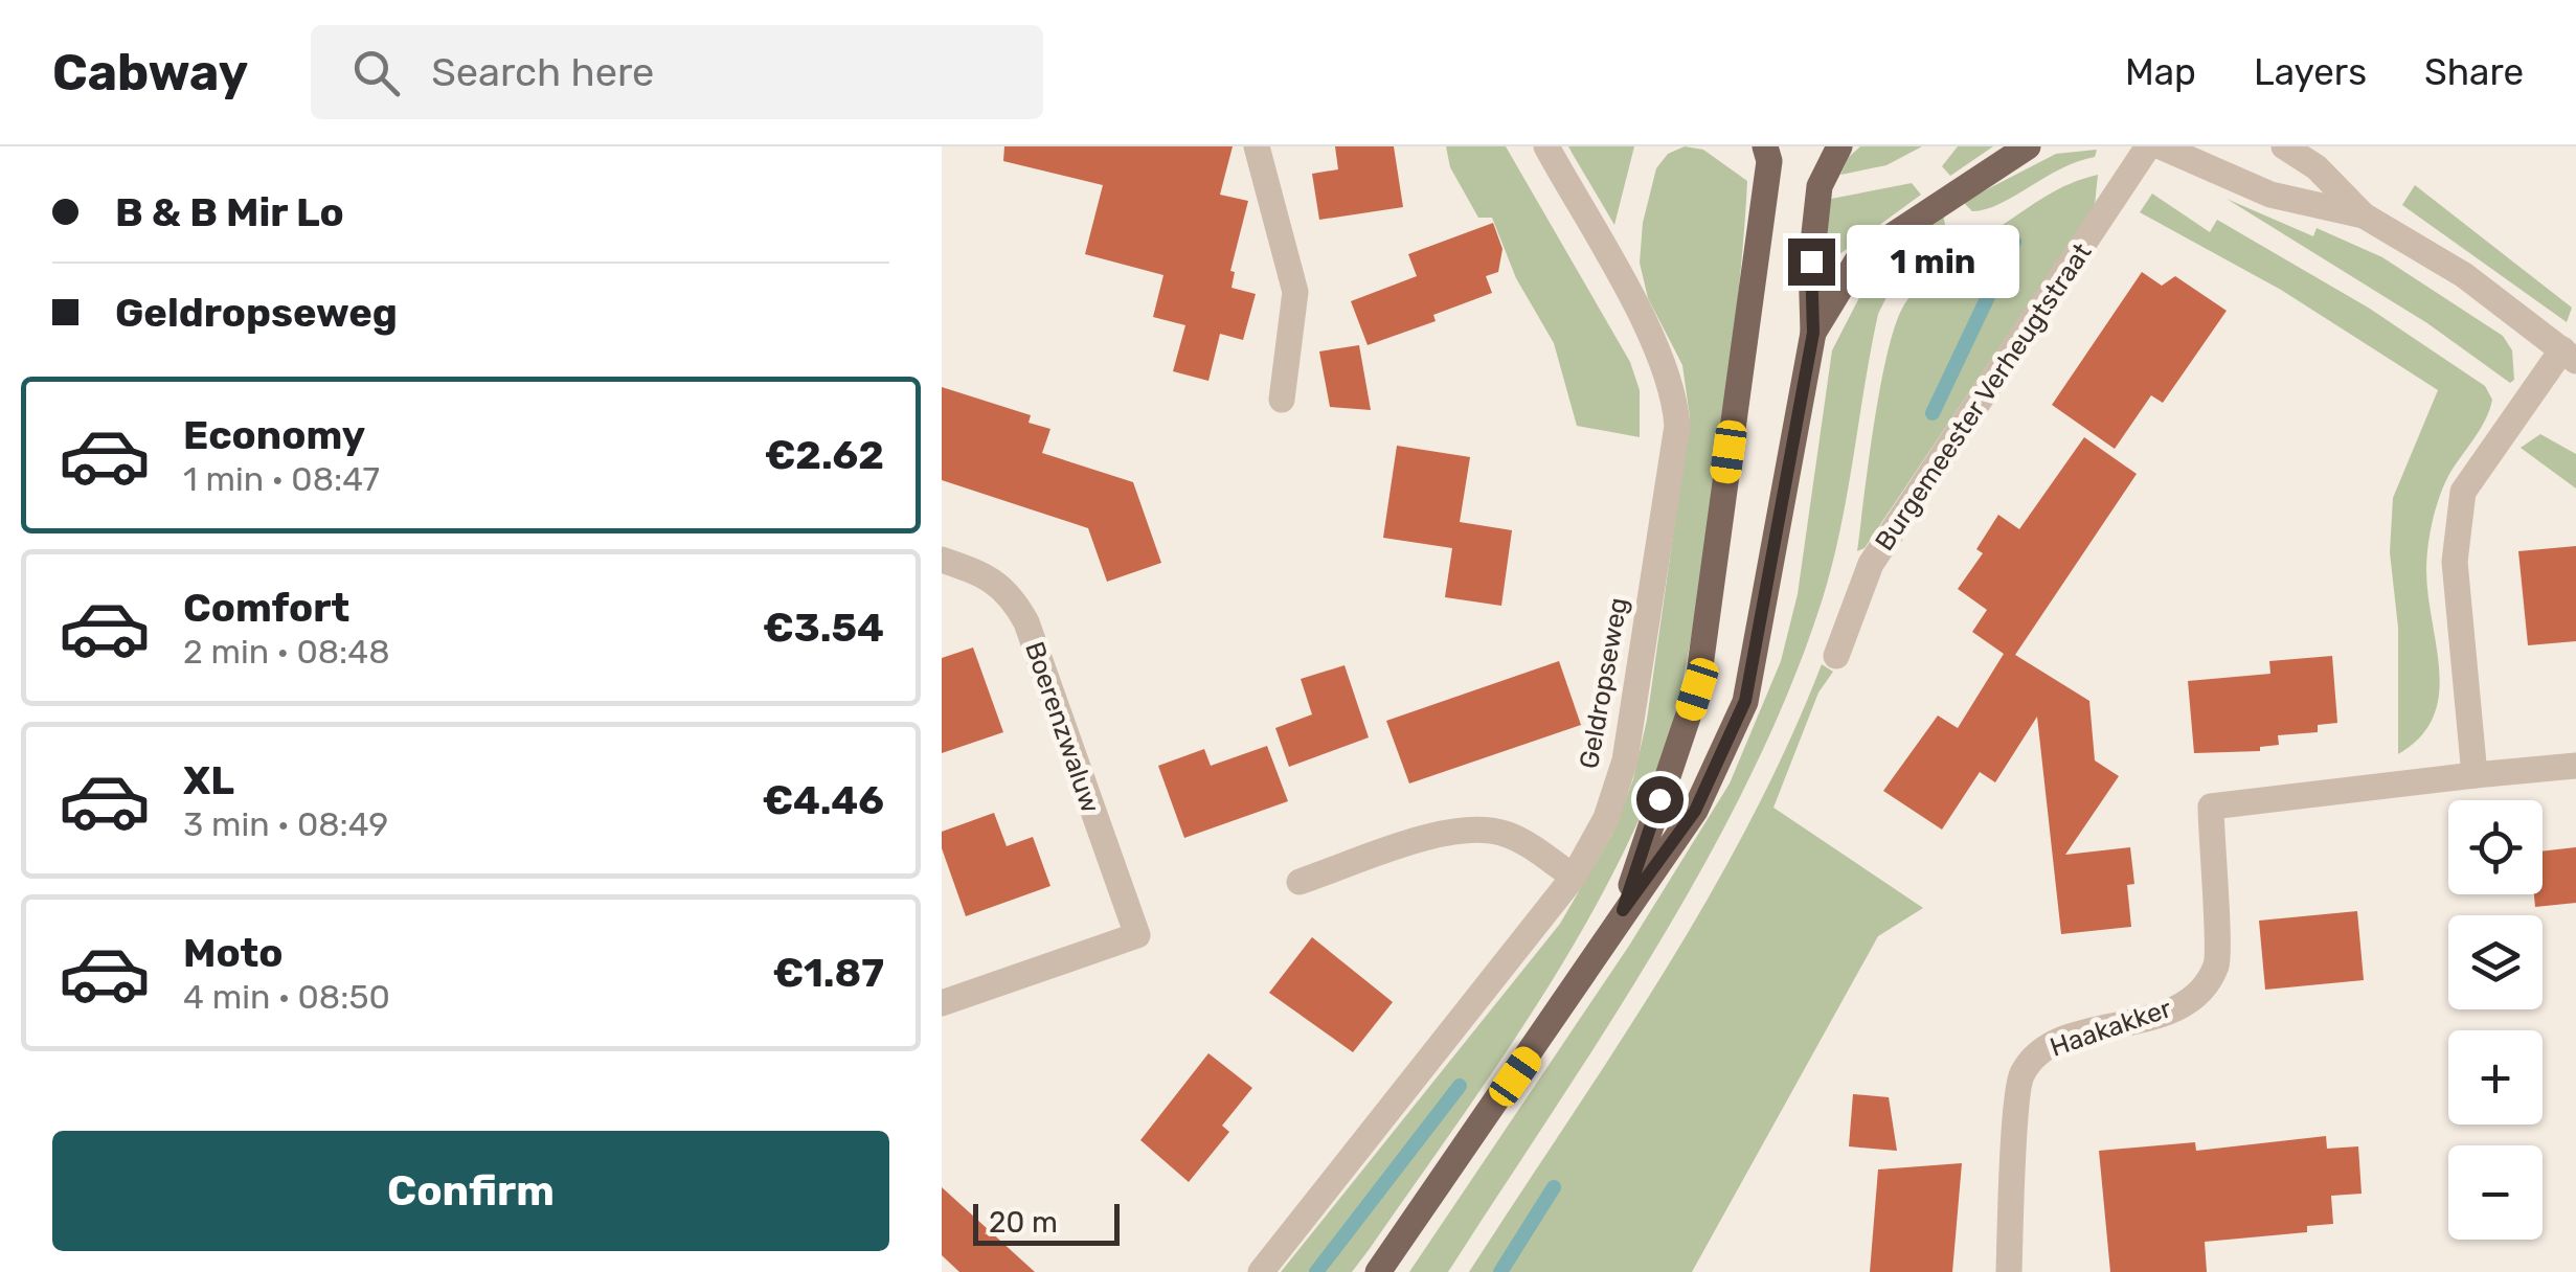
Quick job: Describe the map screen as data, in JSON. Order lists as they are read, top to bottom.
{
  "streets": {
    "street": [
      "Burgemeester Verheugtstraat",
      "Geldropseweg",
      "Boerenzwaluw",
      "Haakakker"
    ]
  },
  "scale_bar": "20 m",
  "page": {
    "header": "Cabway",
    "search": "Search here",
    "nav": ["Map", "Layers", "Share"],
    "banner": ["B & B Mir Lo", "Geldropseweg"],
    "bubble": "1 min",
    "list": [
      {
        "name": "Economy",
        "note": "1 min · 08:47",
        "value": "€2.62"
      },
      {
        "name": "Comfort",
        "note": "2 min · 08:48",
        "value": "€3.54"
      },
      {
        "name": "XL",
        "note": "3 min · 08:49",
        "value": "€4.46"
      },
      {
        "name": "Moto",
        "note": "4 min · 08:50",
        "value": "€1.87"
      }
    ],
    "map_buttons": ["+", "−"],
    "buttons": "Confirm",
    "scale": "20 m"
  }
}
